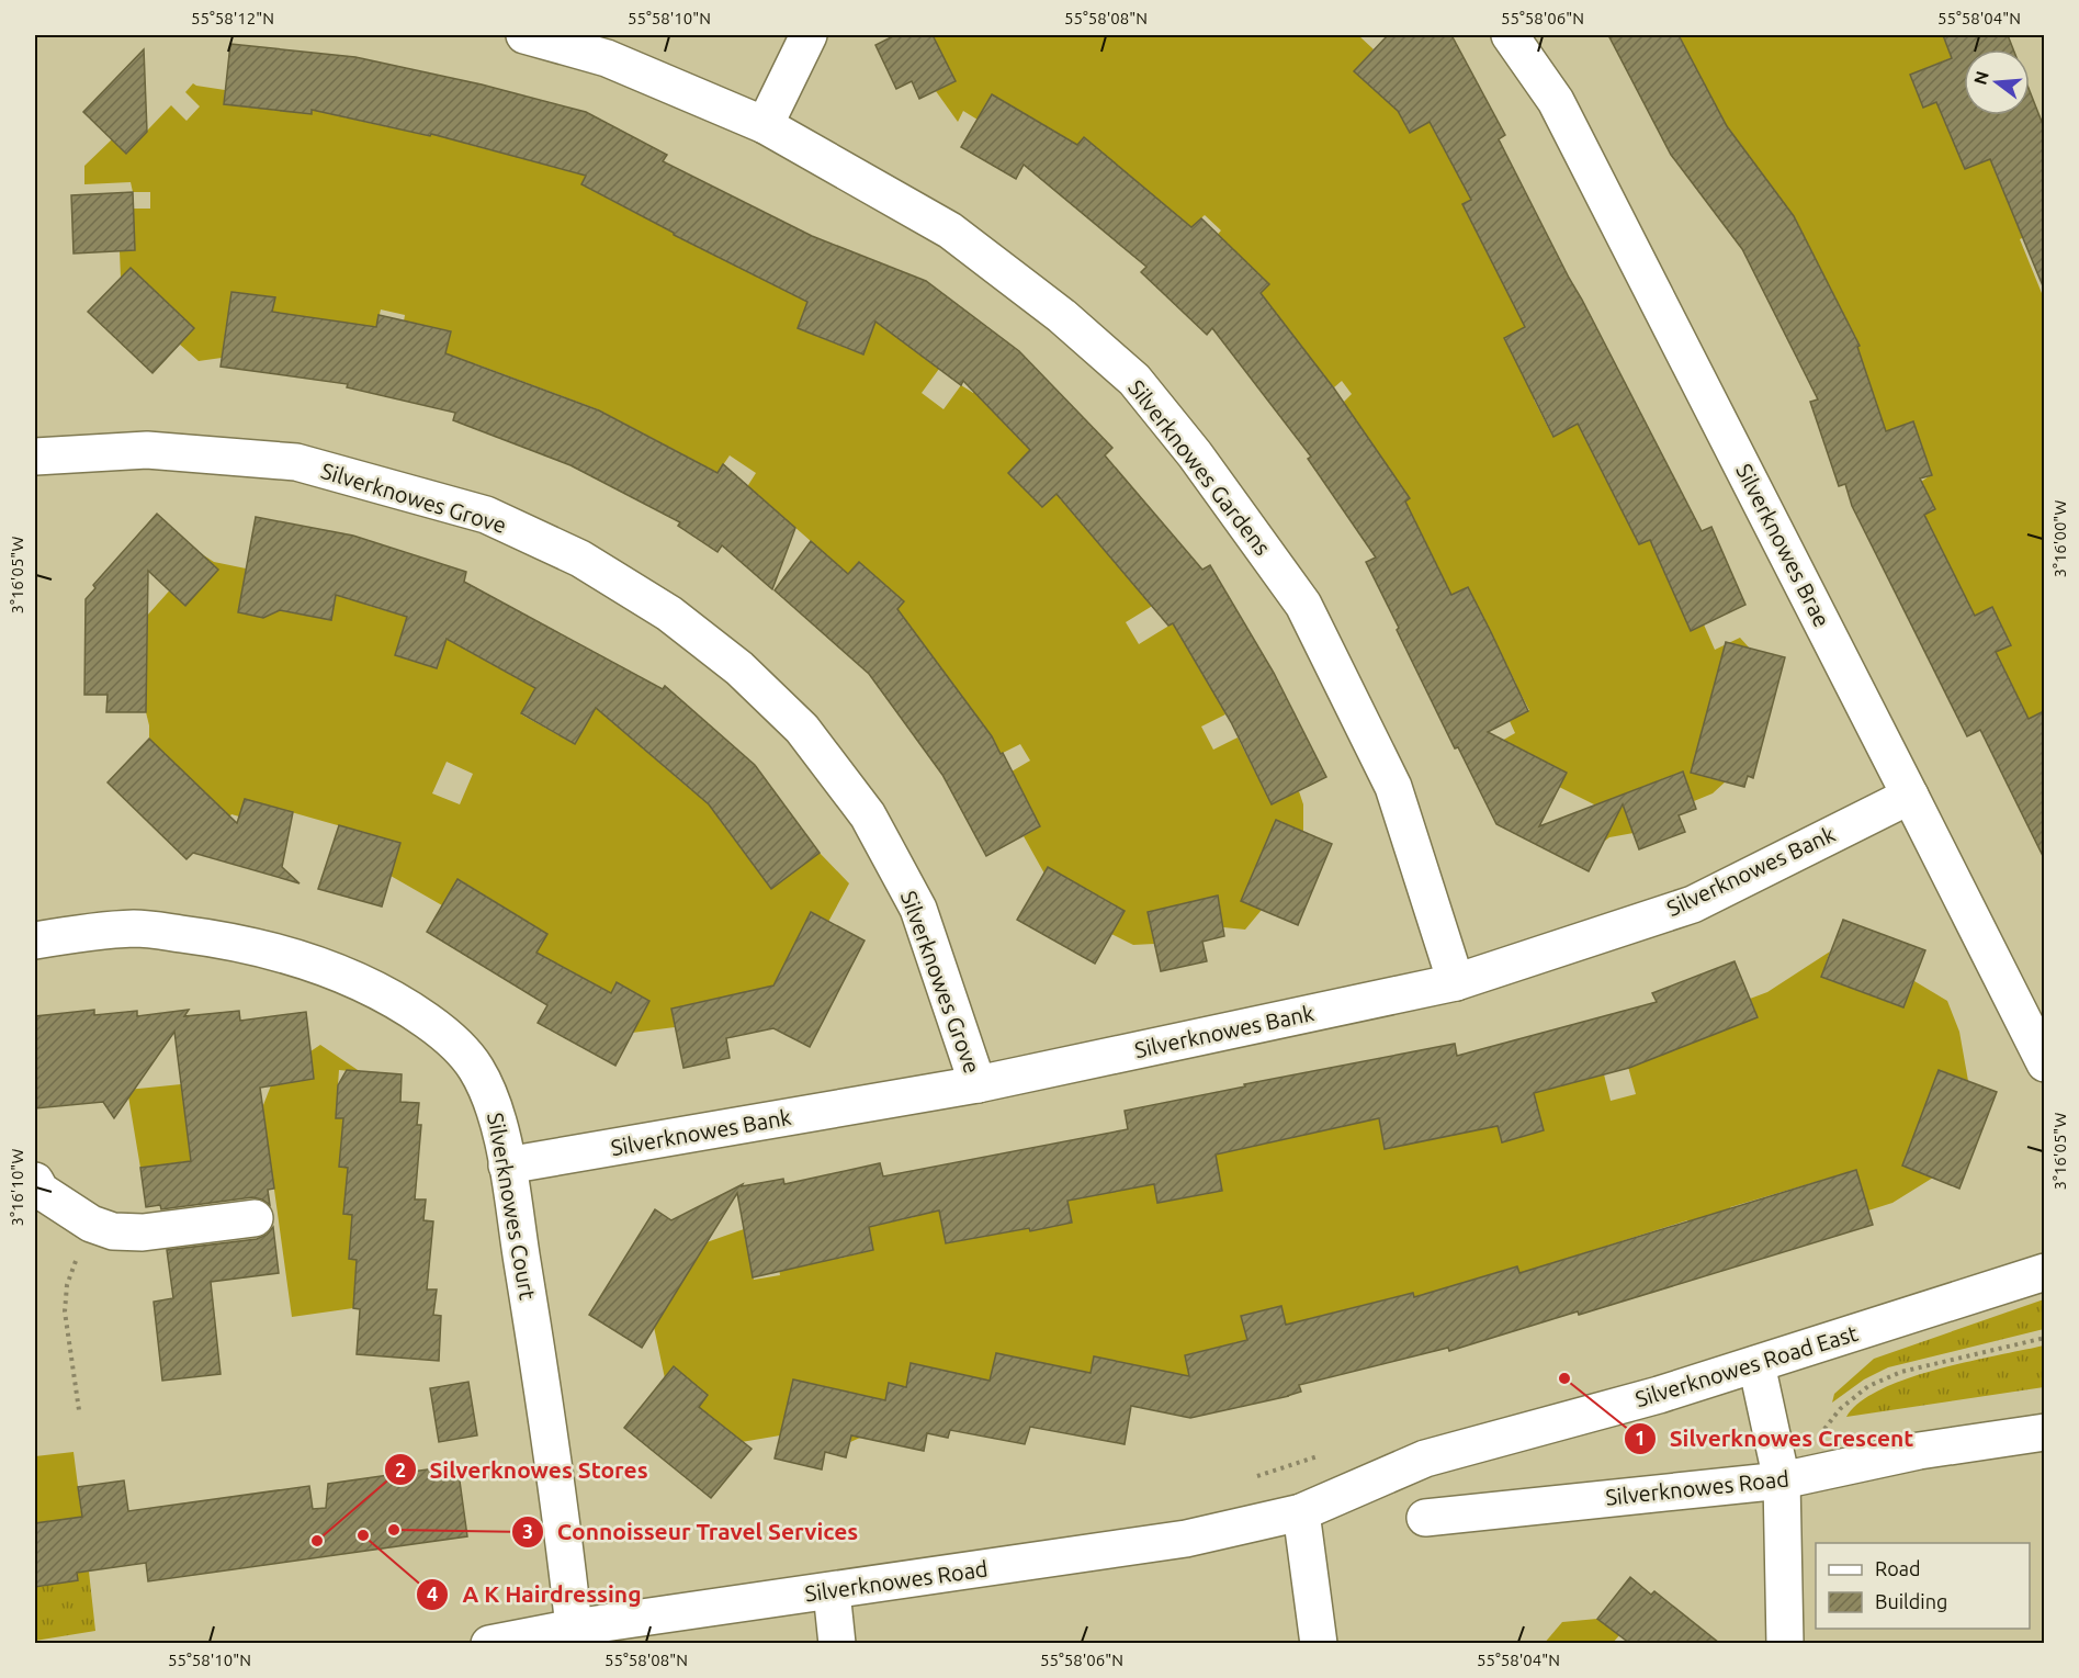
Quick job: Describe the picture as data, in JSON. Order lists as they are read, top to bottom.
{
  "streets": {
    "street": [
      "Silverknowes Gardens",
      "Silverknowes Grove",
      "Silverknowes Brae",
      "Silverknowes Bank",
      "Silverknowes Court",
      "Silverknowes Road East",
      "Silverknowes Road"
    ]
  },
  "crossings": [
    ["Silverknowes Gardens", "Silverknowes Bank"],
    ["Silverknowes Grove", "Silverknowes Bank"],
    ["Silverknowes Brae", "Silverknowes Bank"],
    ["Silverknowes Bank", "Silverknowes Court"],
    ["Silverknowes Court", "Silverknowes Road"],
    ["Silverknowes Road East", "Silverknowes Road"]
  ],
  "places": [
    "Silverknowes Crescent",
    "Connoisseur Travel Services",
    "A K Hairdressing",
    "Silverknowes Stores"
  ],
  "legend": ["Road", "Building"],
  "north": "left",
  "coordinates": [
    "55°58'12\"N",
    "55°58'10\"N",
    "55°58'08\"N",
    "55°58'06\"N",
    "55°58'04\"N",
    "3°16'00\"W",
    "3°16'05\"W",
    "3°16'10\"W"
  ]
}
